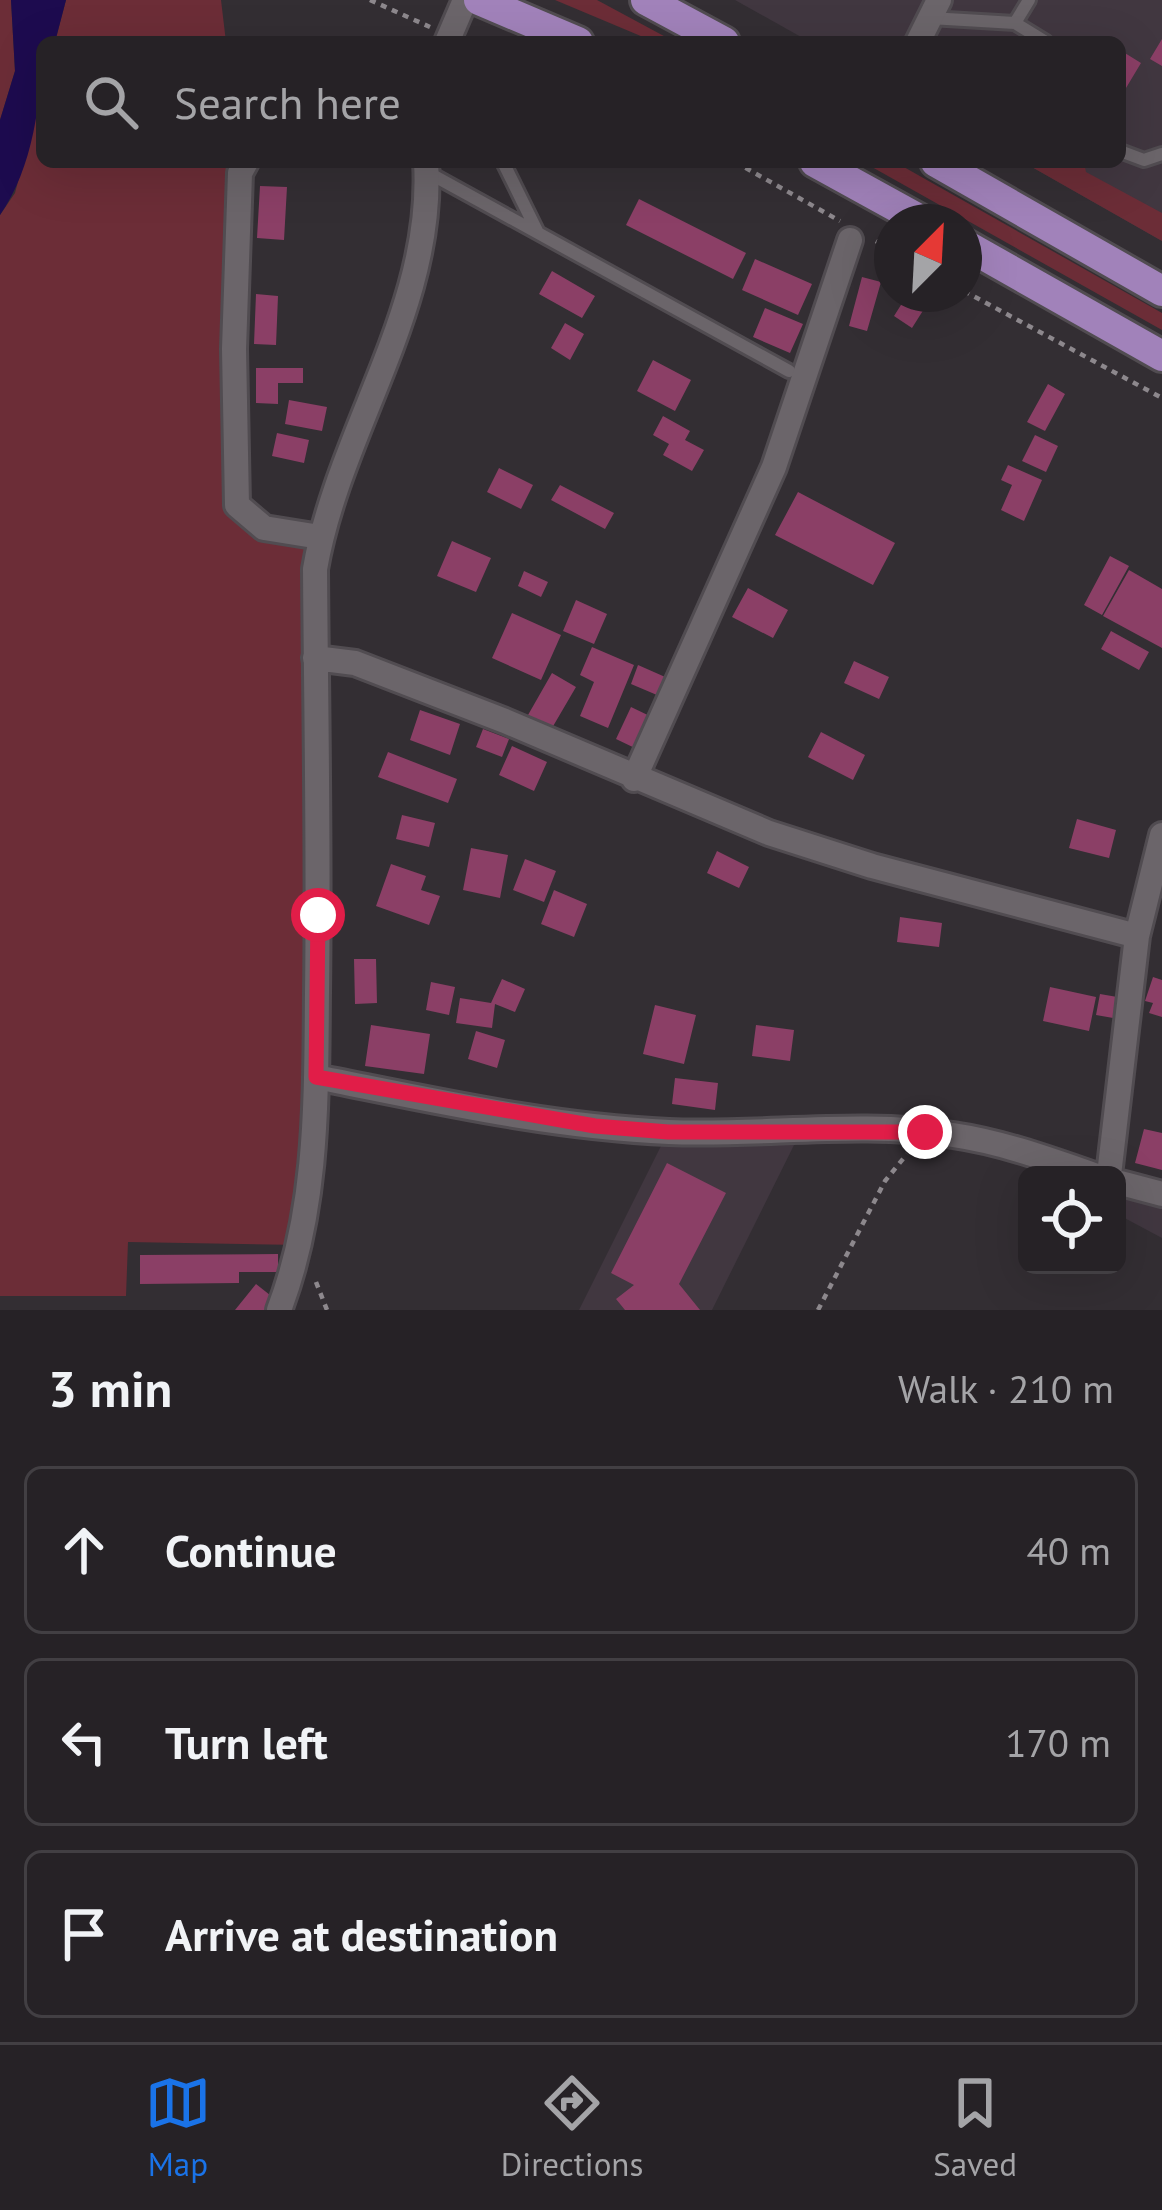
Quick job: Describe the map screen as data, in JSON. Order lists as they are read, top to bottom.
{
  "north": "top right",
  "page": {
    "search": "Search here",
    "heading": ["3 min", "Walk · 210 m"],
    "list": [
      ["Continue", "40 m"],
      ["Turn left", "170 m"],
      "Arrive at destination"
    ],
    "nav": ["Map", "Directions", "Saved"]
  }
}
